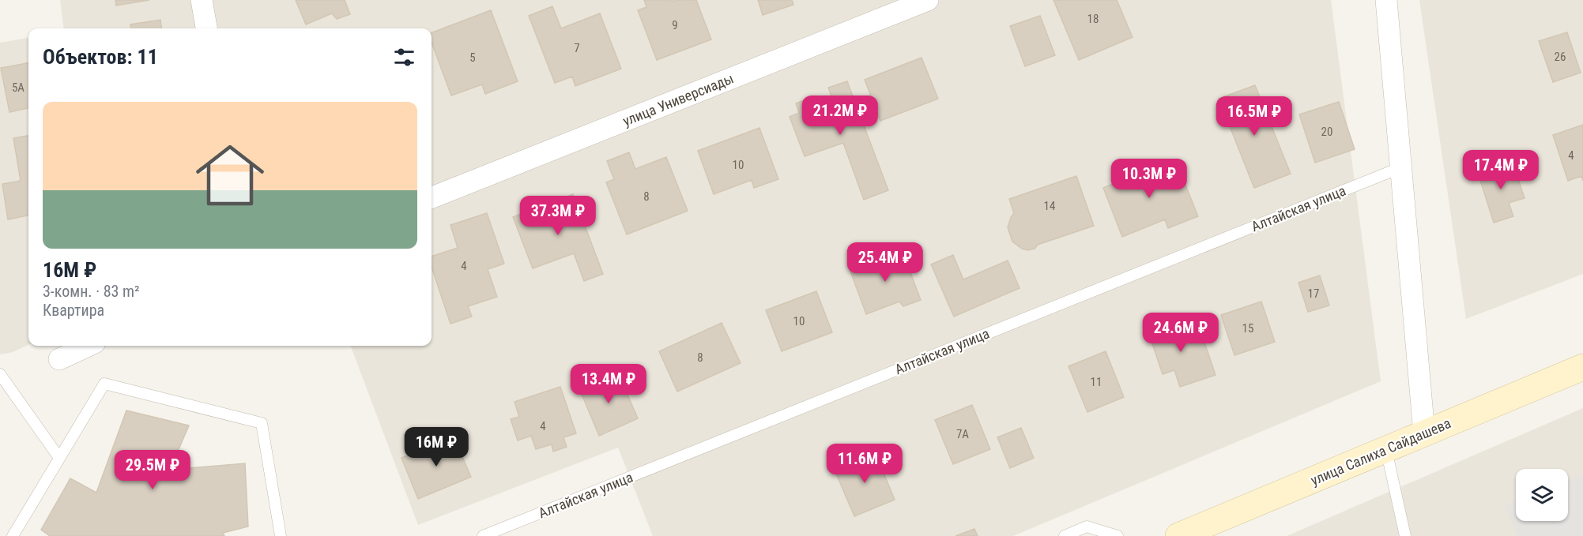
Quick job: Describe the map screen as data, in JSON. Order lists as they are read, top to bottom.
{
  "streets": {
    "street": ["улица Универсиады", "улица Салиха Сайдашева"],
    "lane": ["Алтайская улица"]
  },
  "house_numbers": [
    "18",
    "9",
    "7",
    "26",
    "5",
    "5А",
    "20",
    "4",
    "10",
    "8",
    "14",
    "4",
    "17",
    "10",
    "15",
    "8",
    "11",
    "4",
    "7А"
  ],
  "page": {
    "heading": "Объектов: 11",
    "list": [
      {
        "name": "16M ₽",
        "note": "3-комн. · 83 m² · Квартира"
      }
    ],
    "price": [
      "21.2M ₽",
      "16.5M ₽",
      "17.4M ₽",
      "10.3M ₽",
      "37.3M ₽",
      "25.4M ₽",
      "24.6M ₽",
      "13.4M ₽",
      "16M ₽",
      "11.6M ₽",
      "29.5M ₽"
    ]
  }
}
